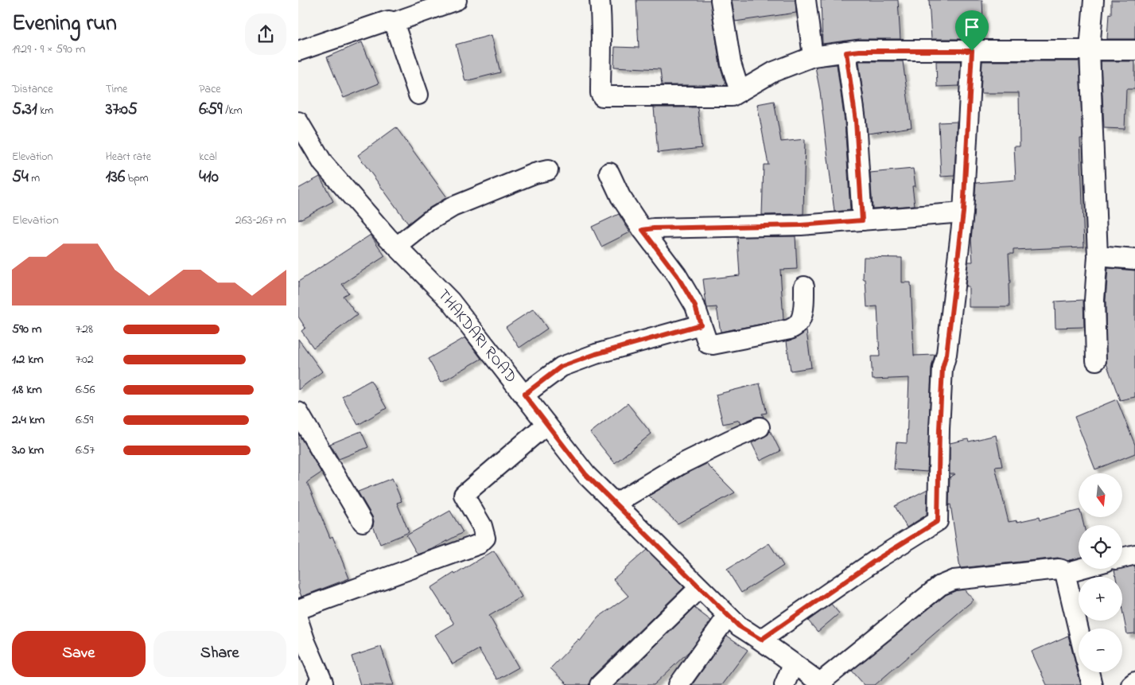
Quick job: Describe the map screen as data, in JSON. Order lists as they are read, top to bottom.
{
  "streets": {
    "street": ["THAKDARI ROAD"]
  },
  "north": "bottom",
  "page": {
    "heading": ["Evening run", "19:29 · 9 × 590 m"],
    "stats": [
      ["Distance", "5.31 km"],
      ["Time", "37:05"],
      ["Pace", "6:59 /km"],
      ["Elevation", "54 m"],
      ["Heart rate", "136 bpm"],
      ["kcal", "410"]
    ],
    "chart": ["Elevation", "263–267 m"],
    "list": [
      {
        "name": "590 m",
        "note": "7:28"
      },
      {
        "name": "1.2 km",
        "note": "7:02"
      },
      {
        "name": "1.8 km",
        "note": "6:56"
      },
      {
        "name": "2.4 km",
        "note": "6:59"
      },
      {
        "name": "3.0 km",
        "note": "6:57"
      }
    ],
    "map_buttons": ["+", "−"],
    "buttons": ["Save", "Share"]
  }
}
